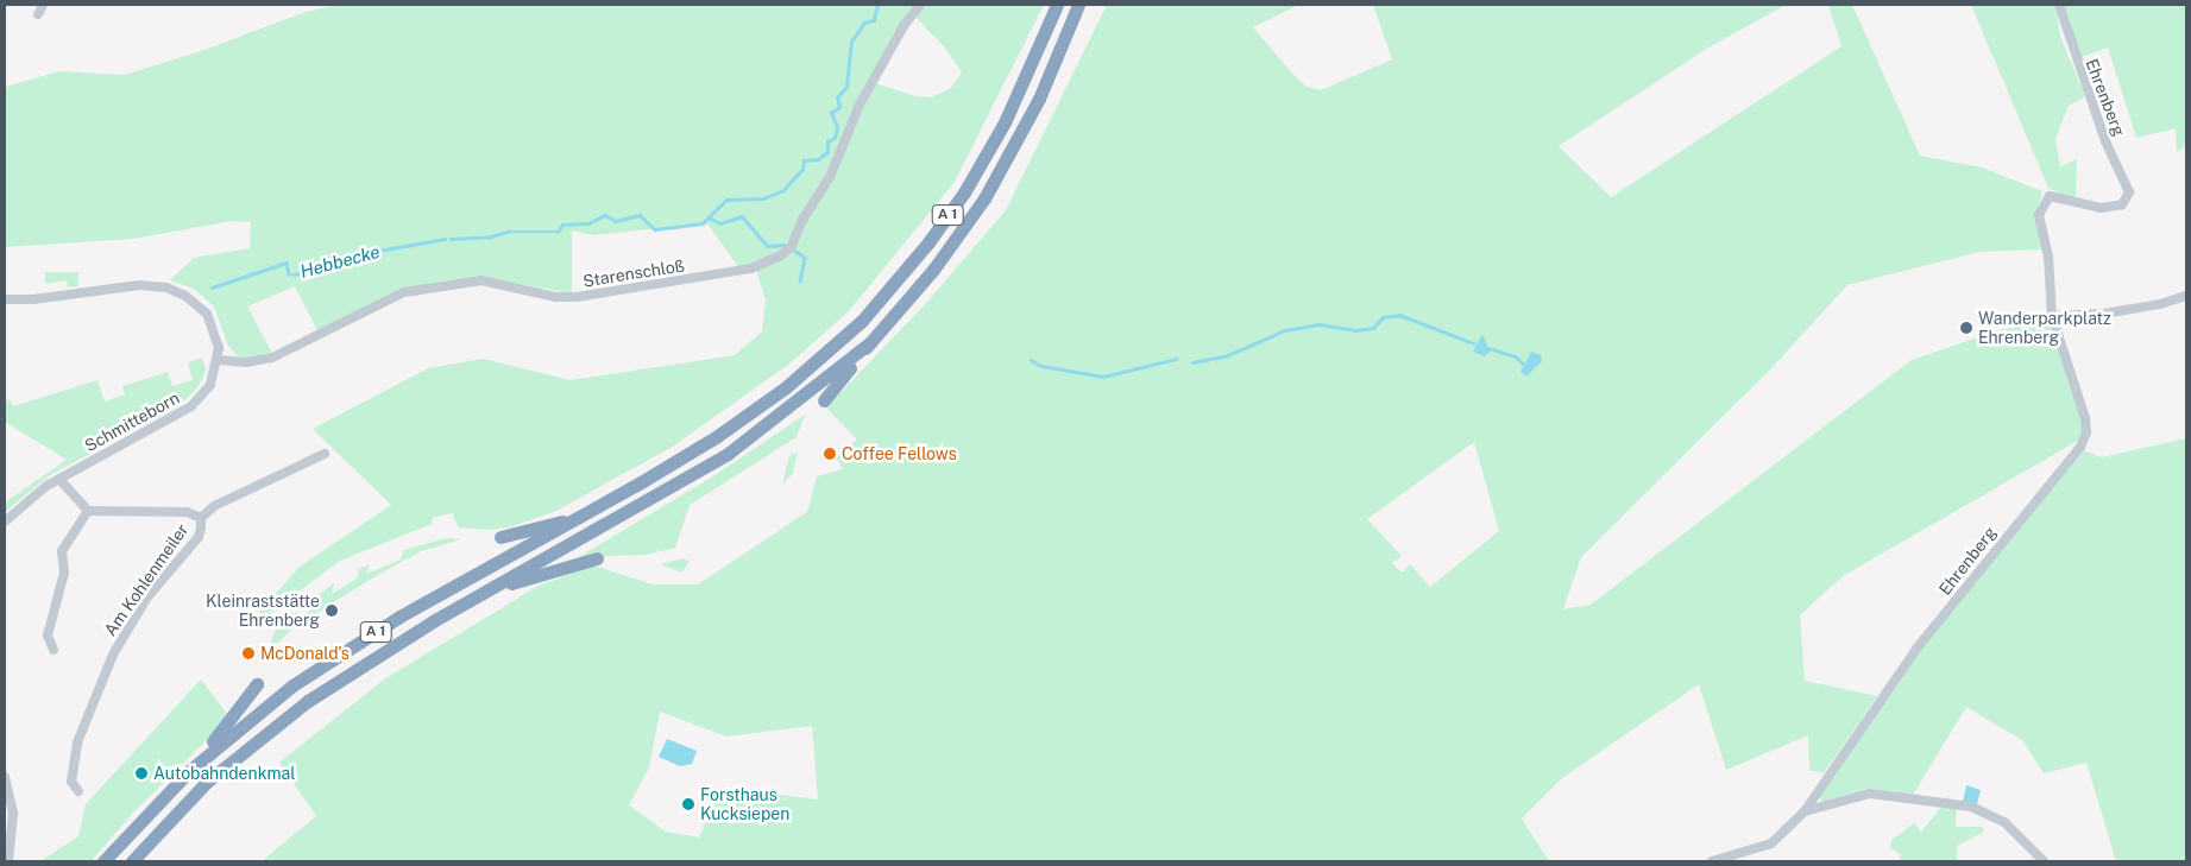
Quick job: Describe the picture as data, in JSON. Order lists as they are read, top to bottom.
{
  "streets": {
    "highway": ["A 1"],
    "street": [
      "Ehrenberg",
      "Starenschloß",
      "Schmitteborn",
      "Am Kohlenmeiler"
    ]
  },
  "crossings": [
    ["Starenschloß", "Schmitteborn"]
  ],
  "water": ["Hebbecke"],
  "places": [
    "Wanderparkplatz Ehrenberg",
    "Coffee Fellows",
    "Kleinraststätte Ehrenberg",
    "McDonald's",
    "Autobahndenkmal",
    "Forsthaus Kucksiepen"
  ]
}
